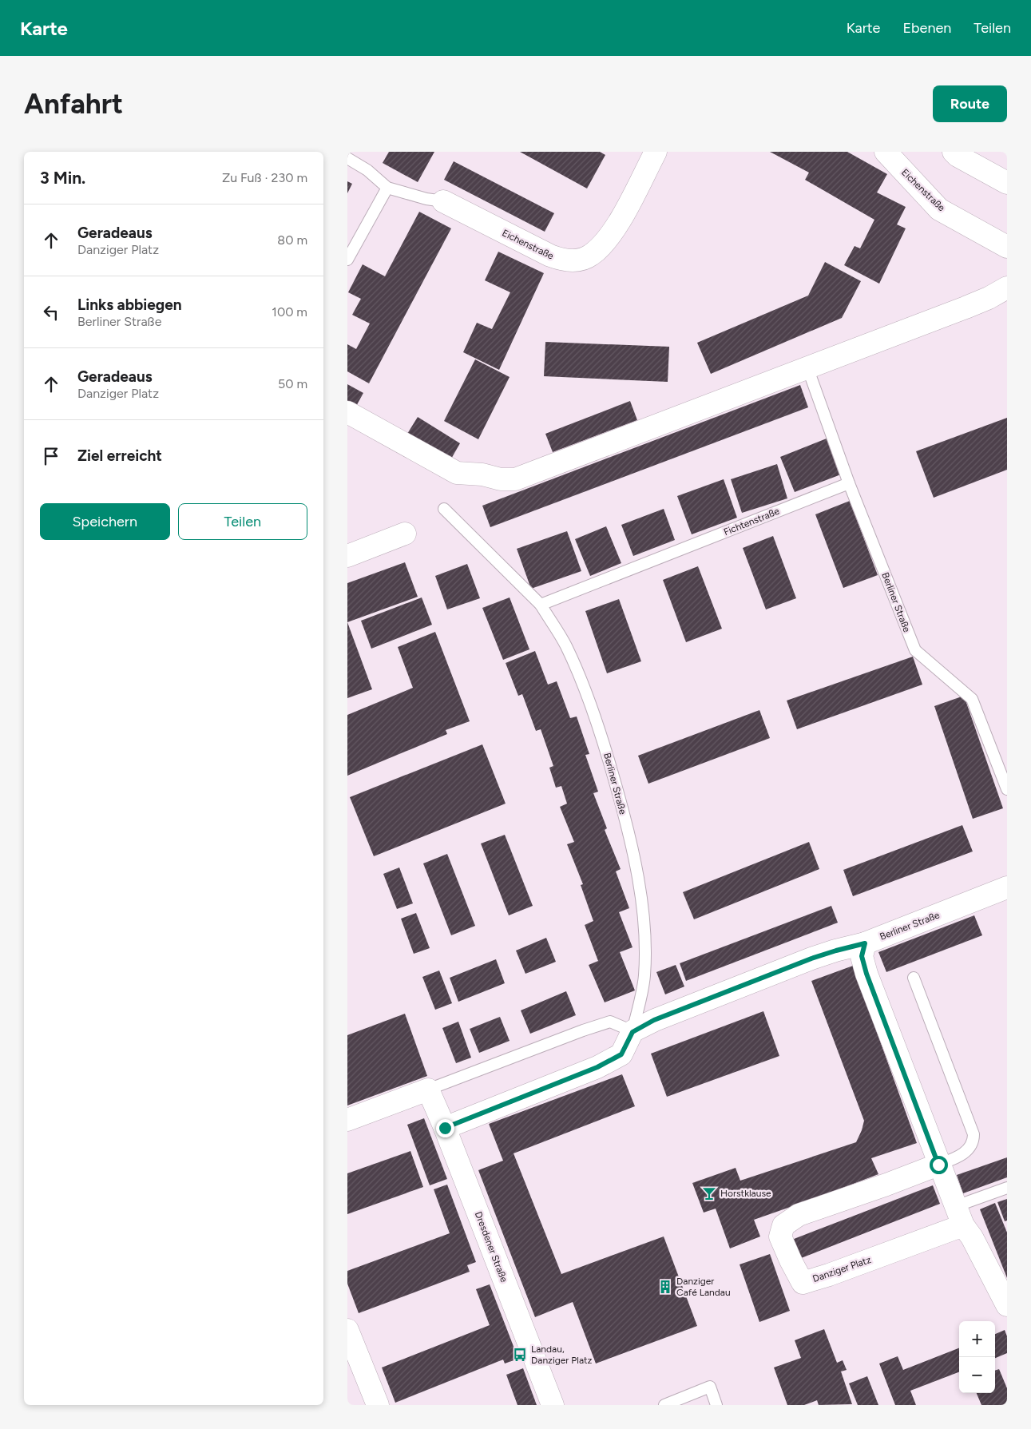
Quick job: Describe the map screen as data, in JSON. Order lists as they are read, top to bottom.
{
  "streets": {
    "street": [
      "Eichenstraße",
      "Berliner Straße",
      "Dresdener Straße",
      "Danziger Platz"
    ],
    "lane": ["Fichtenstraße"]
  },
  "crossings": [
    ["Fichtenstraße", "Berliner Straße"],
    ["Berliner Straße", "Dresdener Straße"]
  ],
  "places": {
    "bar": ["Horstklause"],
    "building": ["Danziger Café Landau"],
    "bus stop": ["Landau, Danziger Platz"]
  },
  "page": {
    "header": "Karte",
    "nav": ["Karte", "Ebenen", "Teilen"],
    "buttons": [
      "Route",
      ["Speichern", "Teilen"]
    ],
    "title": "Anfahrt",
    "heading": ["3 Min.", "Zu Fuß · 230 m"],
    "list": [
      ["Geradeaus", "Danziger Platz", "80 m"],
      ["Links abbiegen", "Berliner Straße", "100 m"],
      ["Geradeaus", "Danziger Platz", "50 m"],
      "Ziel erreicht"
    ],
    "map_buttons": ["+", "−"]
  }
}
